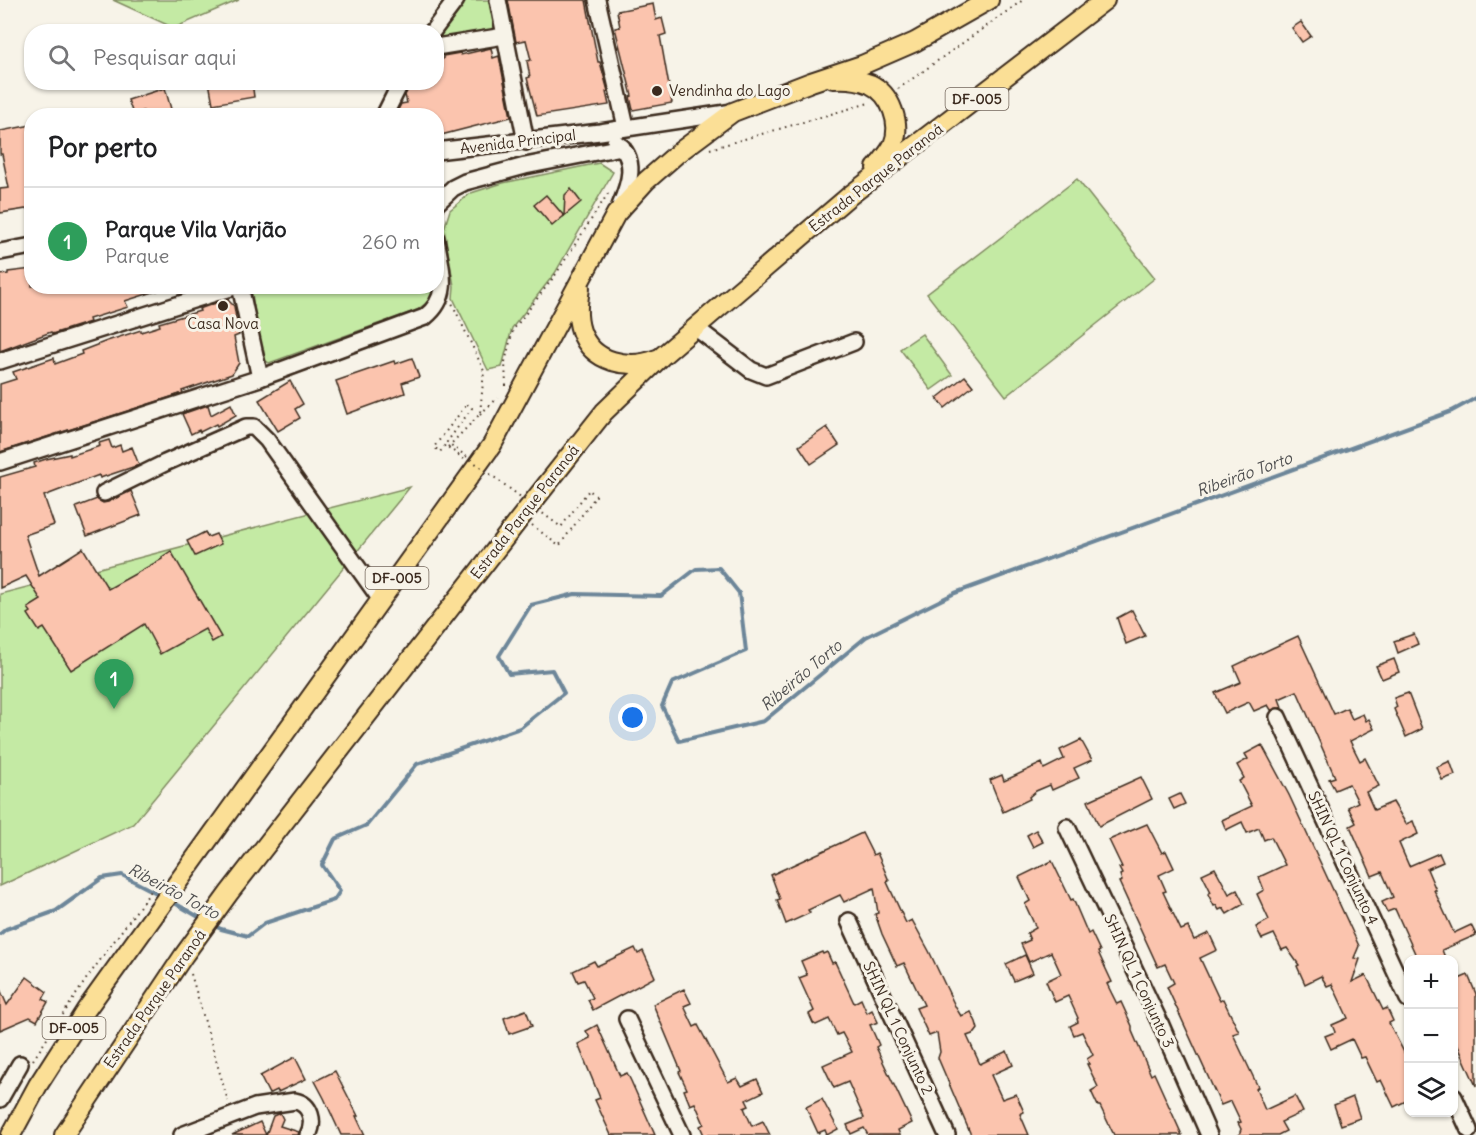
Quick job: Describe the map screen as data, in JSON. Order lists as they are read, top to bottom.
{
  "streets": {
    "main road": ["DF-005", "Estrada Parque Paranoá"],
    "street": [
      "Avenida Principal",
      "SHIN QL 1 Conjunto 4",
      "SHIN QL 1 Conjunto 3",
      "SHIN QL 1 Conjunto 2"
    ]
  },
  "crossings": [
    ["DF-005", "Avenida Principal"]
  ],
  "water": ["Ribeirão Torto"],
  "places": ["Vendinha do Lago", "Casa Nova"],
  "page": {
    "search": "Pesquisar aqui",
    "heading": "Por perto",
    "list": [
      {
        "mark": "1",
        "name": "Parque Vila Varjão",
        "note": "Parque",
        "value": "260 m"
      }
    ],
    "pins": "1",
    "map_buttons": ["+", "−"]
  }
}
